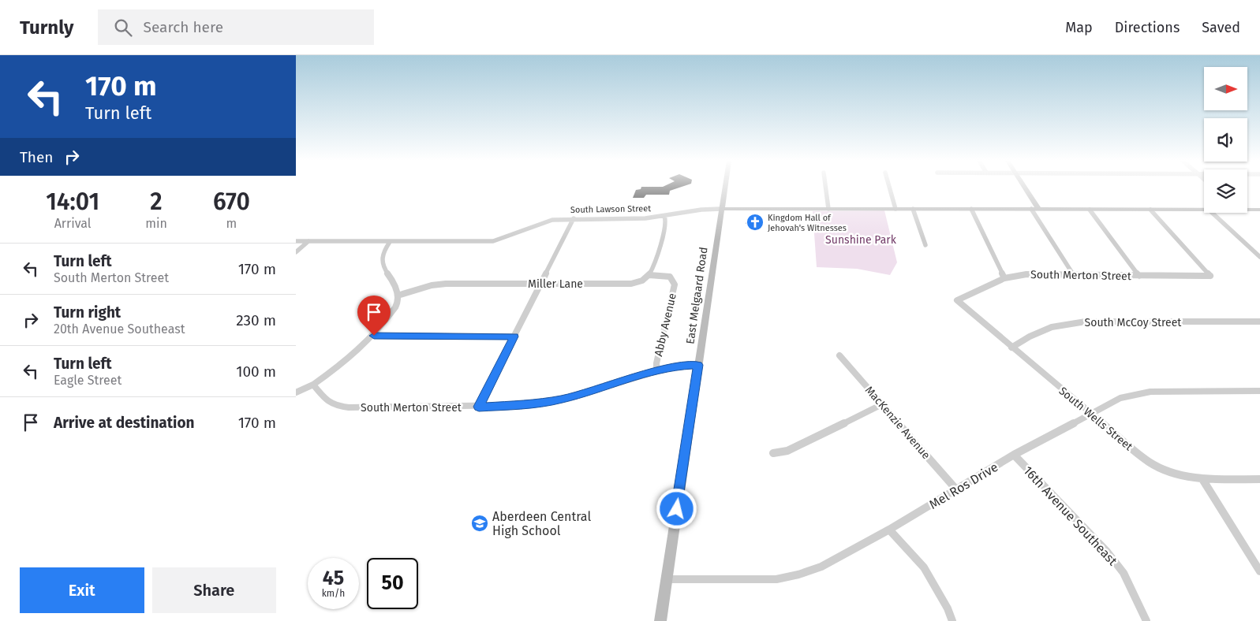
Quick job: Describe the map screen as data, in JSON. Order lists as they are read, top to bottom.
{
  "streets": {
    "street": [
      "South Lawson Street",
      "South Merton Street",
      "Miller Lane",
      "East Melgaard Road",
      "South McCoy Street",
      "Abby Avenue",
      "South Wells Street",
      "MacKenzie Avenue",
      "Mel Ros Drive",
      "16th Avenue Southeast"
    ]
  },
  "crossings": [
    ["South Lawson Street", "South Merton Street"],
    ["South Lawson Street", "East Melgaard Road"],
    ["South Merton Street", "East Melgaard Road"],
    ["South Merton Street", "Abby Avenue"],
    ["South Merton Street", "South Wells Street"],
    ["Miller Lane", "Abby Avenue"],
    ["East Melgaard Road", "Mel Ros Drive"],
    ["South McCoy Street", "South Wells Street"],
    ["South Wells Street", "Mel Ros Drive"],
    ["MacKenzie Avenue", "Mel Ros Drive"],
    ["Mel Ros Drive", "16th Avenue Southeast"]
  ],
  "parks": ["Sunshine Park"],
  "places": {
    "church": ["Kingdom Hall of Jehovah's Witnesses"],
    "school or university": ["Aberdeen Central High School"]
  },
  "north": "right",
  "page": {
    "header": "Turnly",
    "search": "Search here",
    "nav": ["Map", "Directions", "Saved"],
    "turn": ["170 m", "Turn left"],
    "then": "Then",
    "eta": [
      "14:01",
      "Arrival",
      "2",
      "min",
      "670",
      "m"
    ],
    "list": [
      {
        "name": "Turn left",
        "note": "South Merton Street",
        "value": "170 m"
      },
      {
        "name": "Turn right",
        "note": "20th Avenue Southeast",
        "value": "230 m"
      },
      {
        "name": "Turn left",
        "note": "Eagle Street",
        "value": "100 m"
      },
      {
        "name": "Arrive at destination",
        "value": "170 m"
      }
    ],
    "speed": "45 km/h",
    "limit": "50",
    "buttons": ["Exit", "Share"]
  }
}
